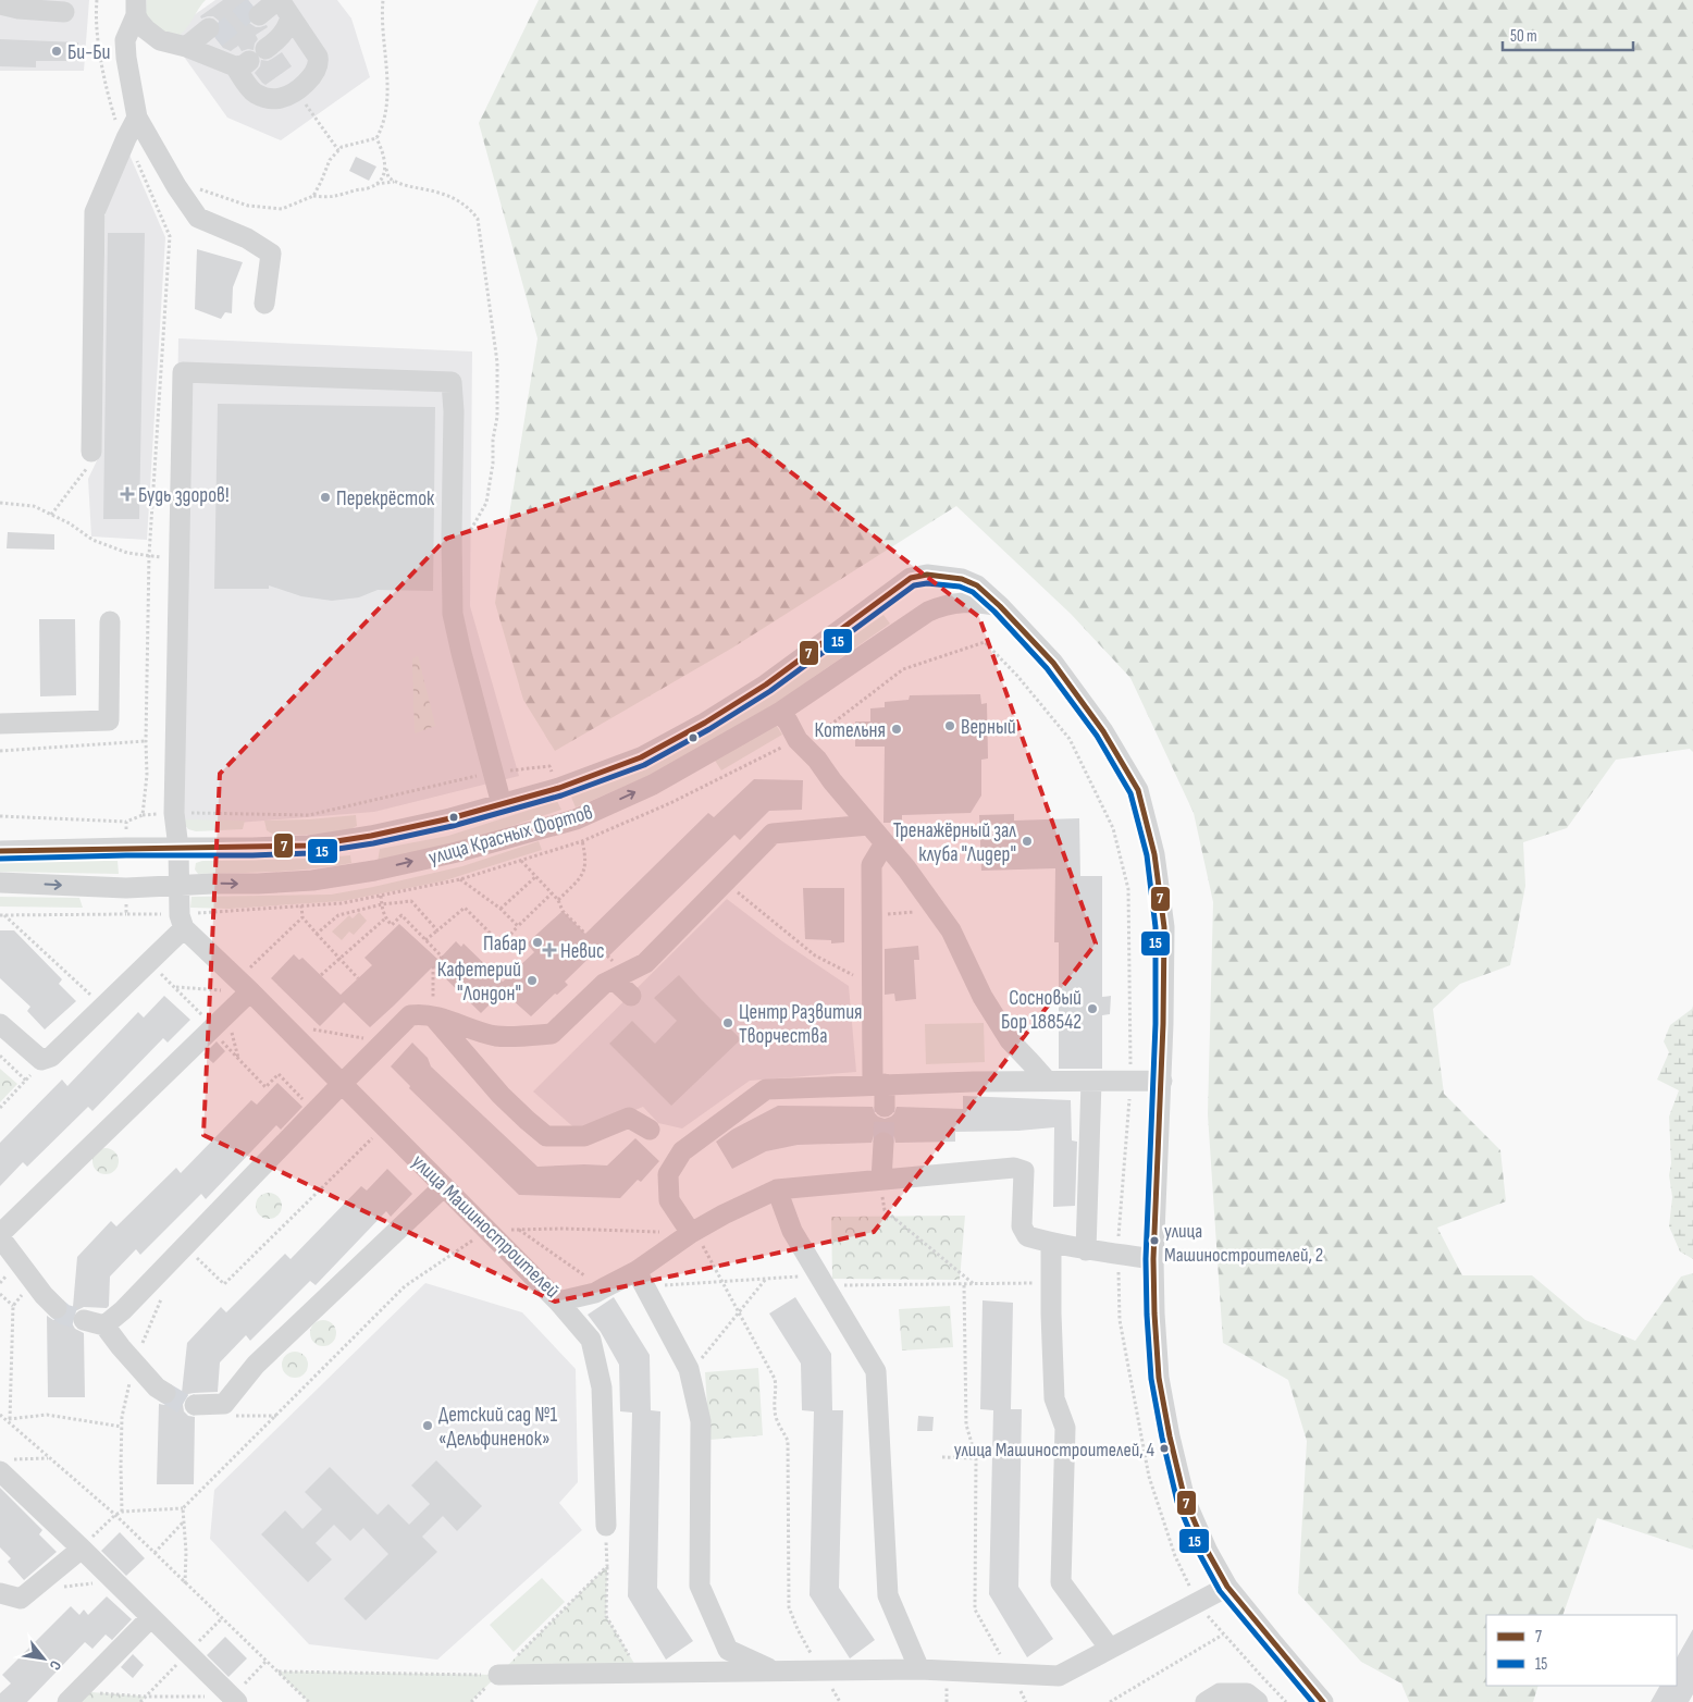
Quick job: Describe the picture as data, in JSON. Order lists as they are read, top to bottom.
{
  "streets": {
    "street": ["улица Красных Фортов", "улица Машиностроителей"]
  },
  "crossings": [
    ["улица Красных Фортов", "улица Машиностроителей"]
  ],
  "places": {
    "other": [
      "Би-Би",
      "Перекрёсток",
      "Верный",
      "Котельня",
      "Тренажёрный зал клуба \"Лидер\"",
      "Пабар",
      "Кафетерий \"Лондон\"",
      "Сосновый Бор 188542",
      "Центр Развития Творчества",
      "улица Машиностроителей, 2",
      "Детский сад №1 «Дельфиненок»",
      "улица Машиностроителей, 4"
    ],
    "health": ["Будь здоров!", "Невис"]
  },
  "lines": ["transit line 7", "transit line 15"],
  "legend": ["7", "15"],
  "scale_bar": "50 m",
  "north": "bottom right"
}
